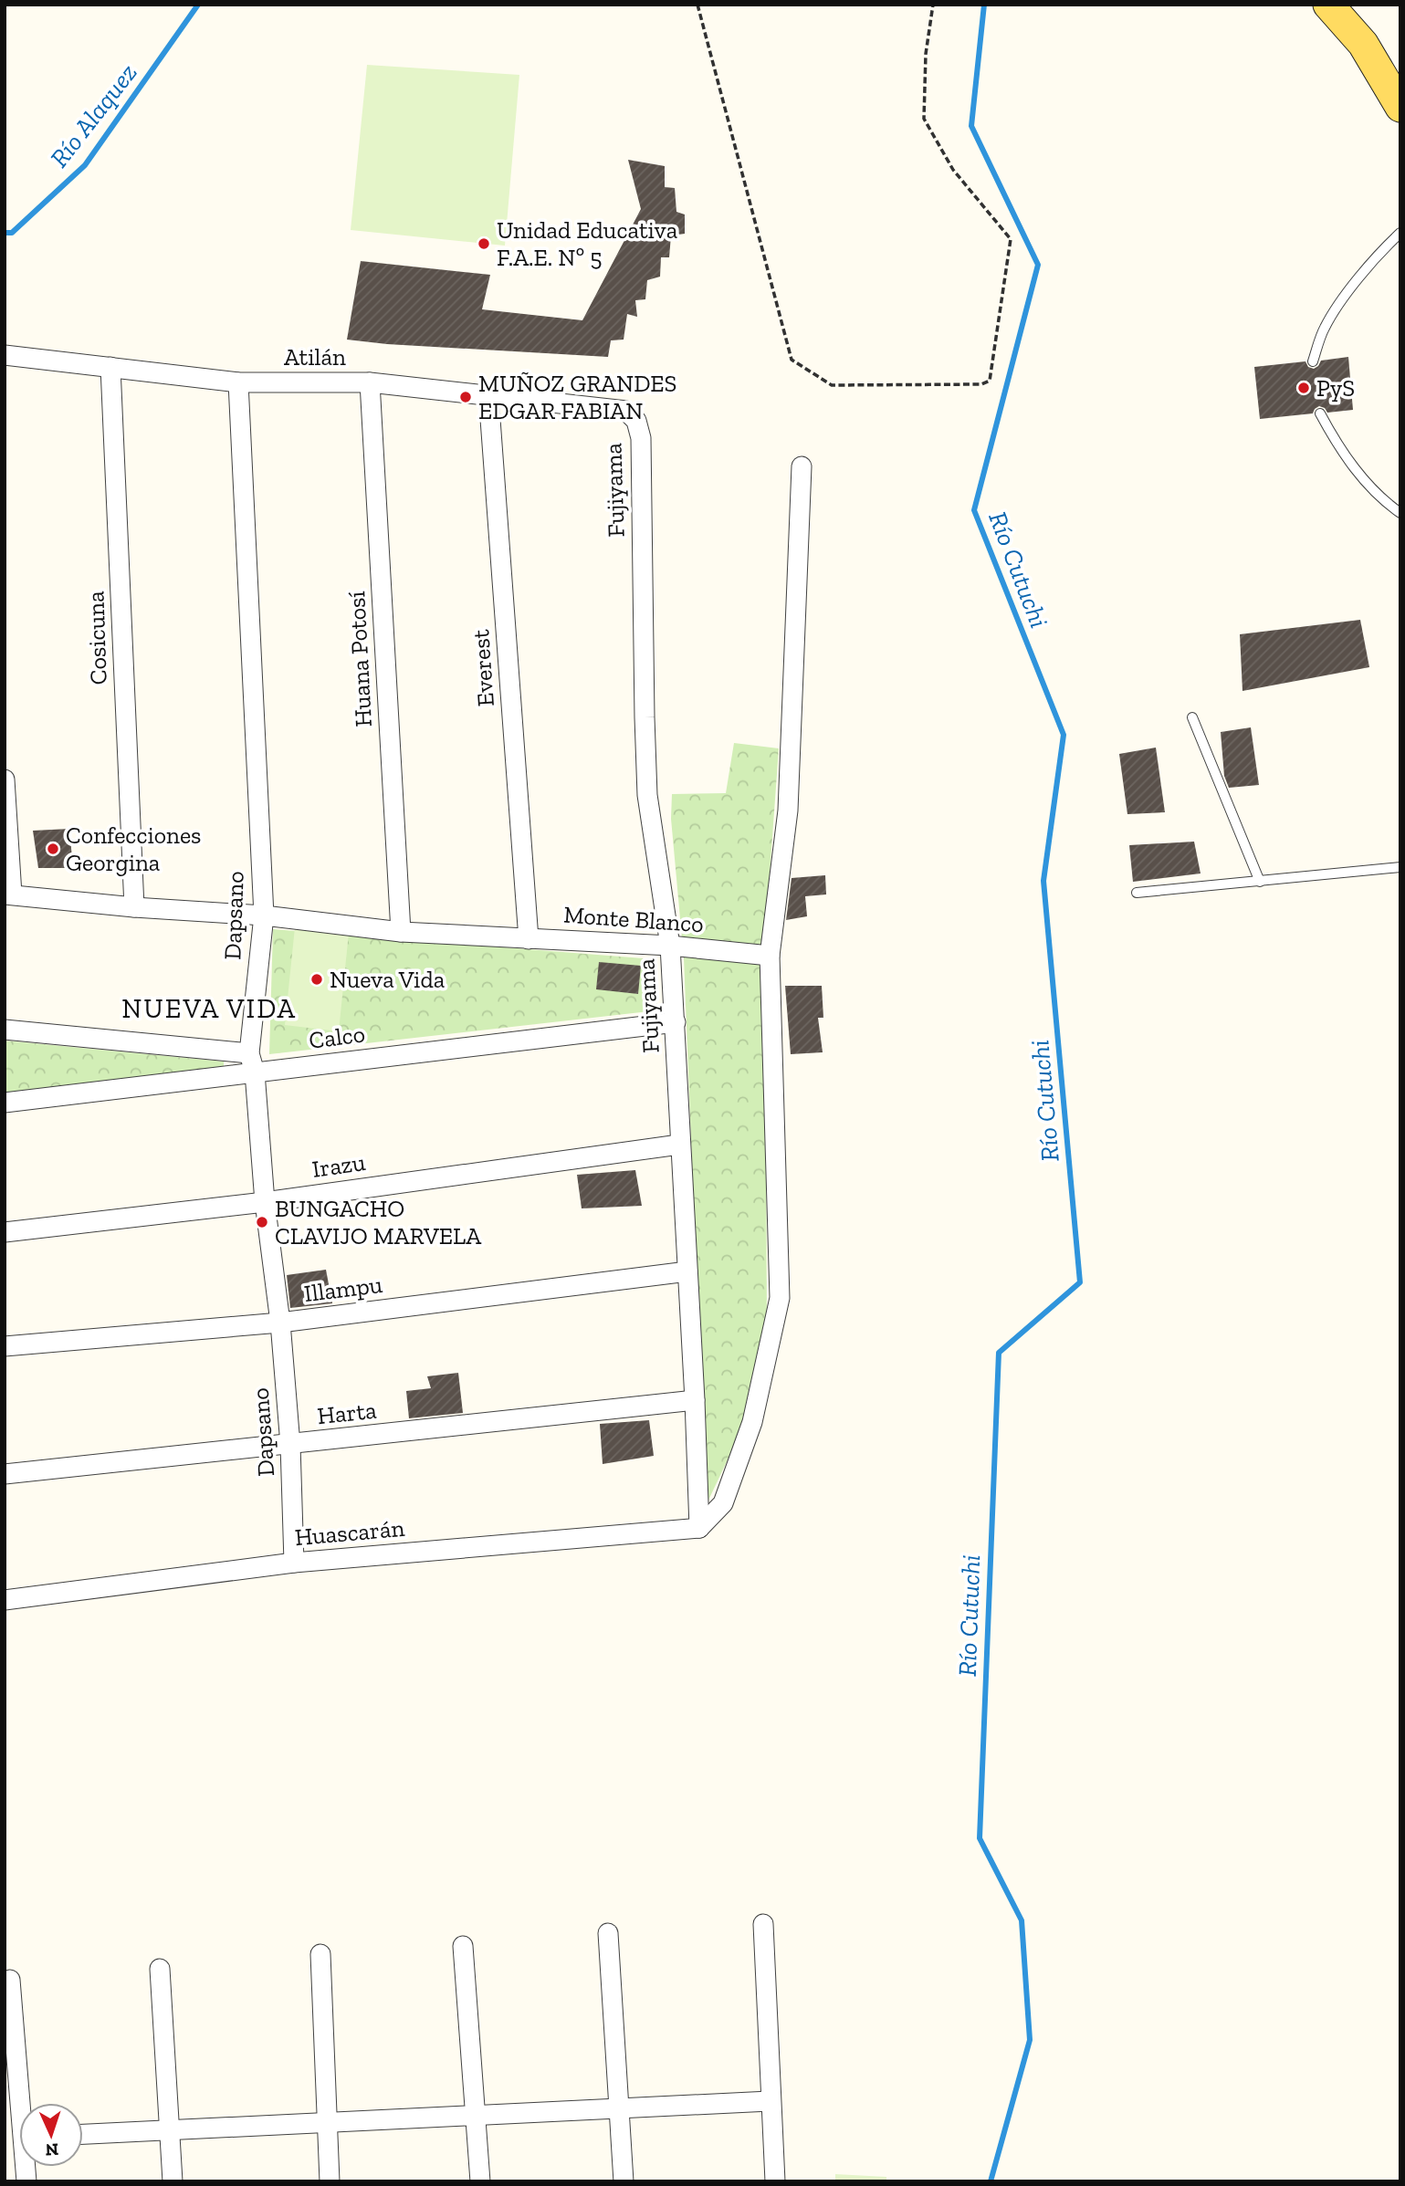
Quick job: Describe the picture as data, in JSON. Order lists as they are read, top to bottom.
{
  "streets": {
    "street": [
      "Atilán",
      "Fujiyama",
      "Cosicuna",
      "Huana Potosí",
      "Everest",
      "Dapsano",
      "Monte Blanco",
      "Calco",
      "Irazu",
      "Illampu",
      "Harta",
      "Huascarán"
    ]
  },
  "crossings": [
    ["Atilán", "Fujiyama"],
    ["Atilán", "Cosicuna"],
    ["Atilán", "Huana Potosí"],
    ["Atilán", "Everest"],
    ["Atilán", "Dapsano"],
    ["Fujiyama", "Monte Blanco"],
    ["Fujiyama", "Calco"],
    ["Fujiyama", "Irazu"],
    ["Fujiyama", "Illampu"],
    ["Fujiyama", "Harta"],
    ["Fujiyama", "Huascarán"],
    ["Cosicuna", "Monte Blanco"],
    ["Huana Potosí", "Monte Blanco"],
    ["Everest", "Monte Blanco"],
    ["Dapsano", "Monte Blanco"],
    ["Dapsano", "Calco"],
    ["Dapsano", "Irazu"],
    ["Dapsano", "Illampu"],
    ["Dapsano", "Harta"],
    ["Dapsano", "Huascarán"]
  ],
  "districts": ["NUEVA VIDA"],
  "water": ["Río Alaquez", "Río Cutuchi"],
  "places": [
    "Unidad Educativa F.A.E. Nº 5",
    "PyS",
    "MUÑOZ GRANDES EDGAR FABIAN",
    "Confecciones Georgina",
    "Nueva Vida",
    "BUNGACHO CLAVIJO MARVELA"
  ],
  "north": "bottom"
}
